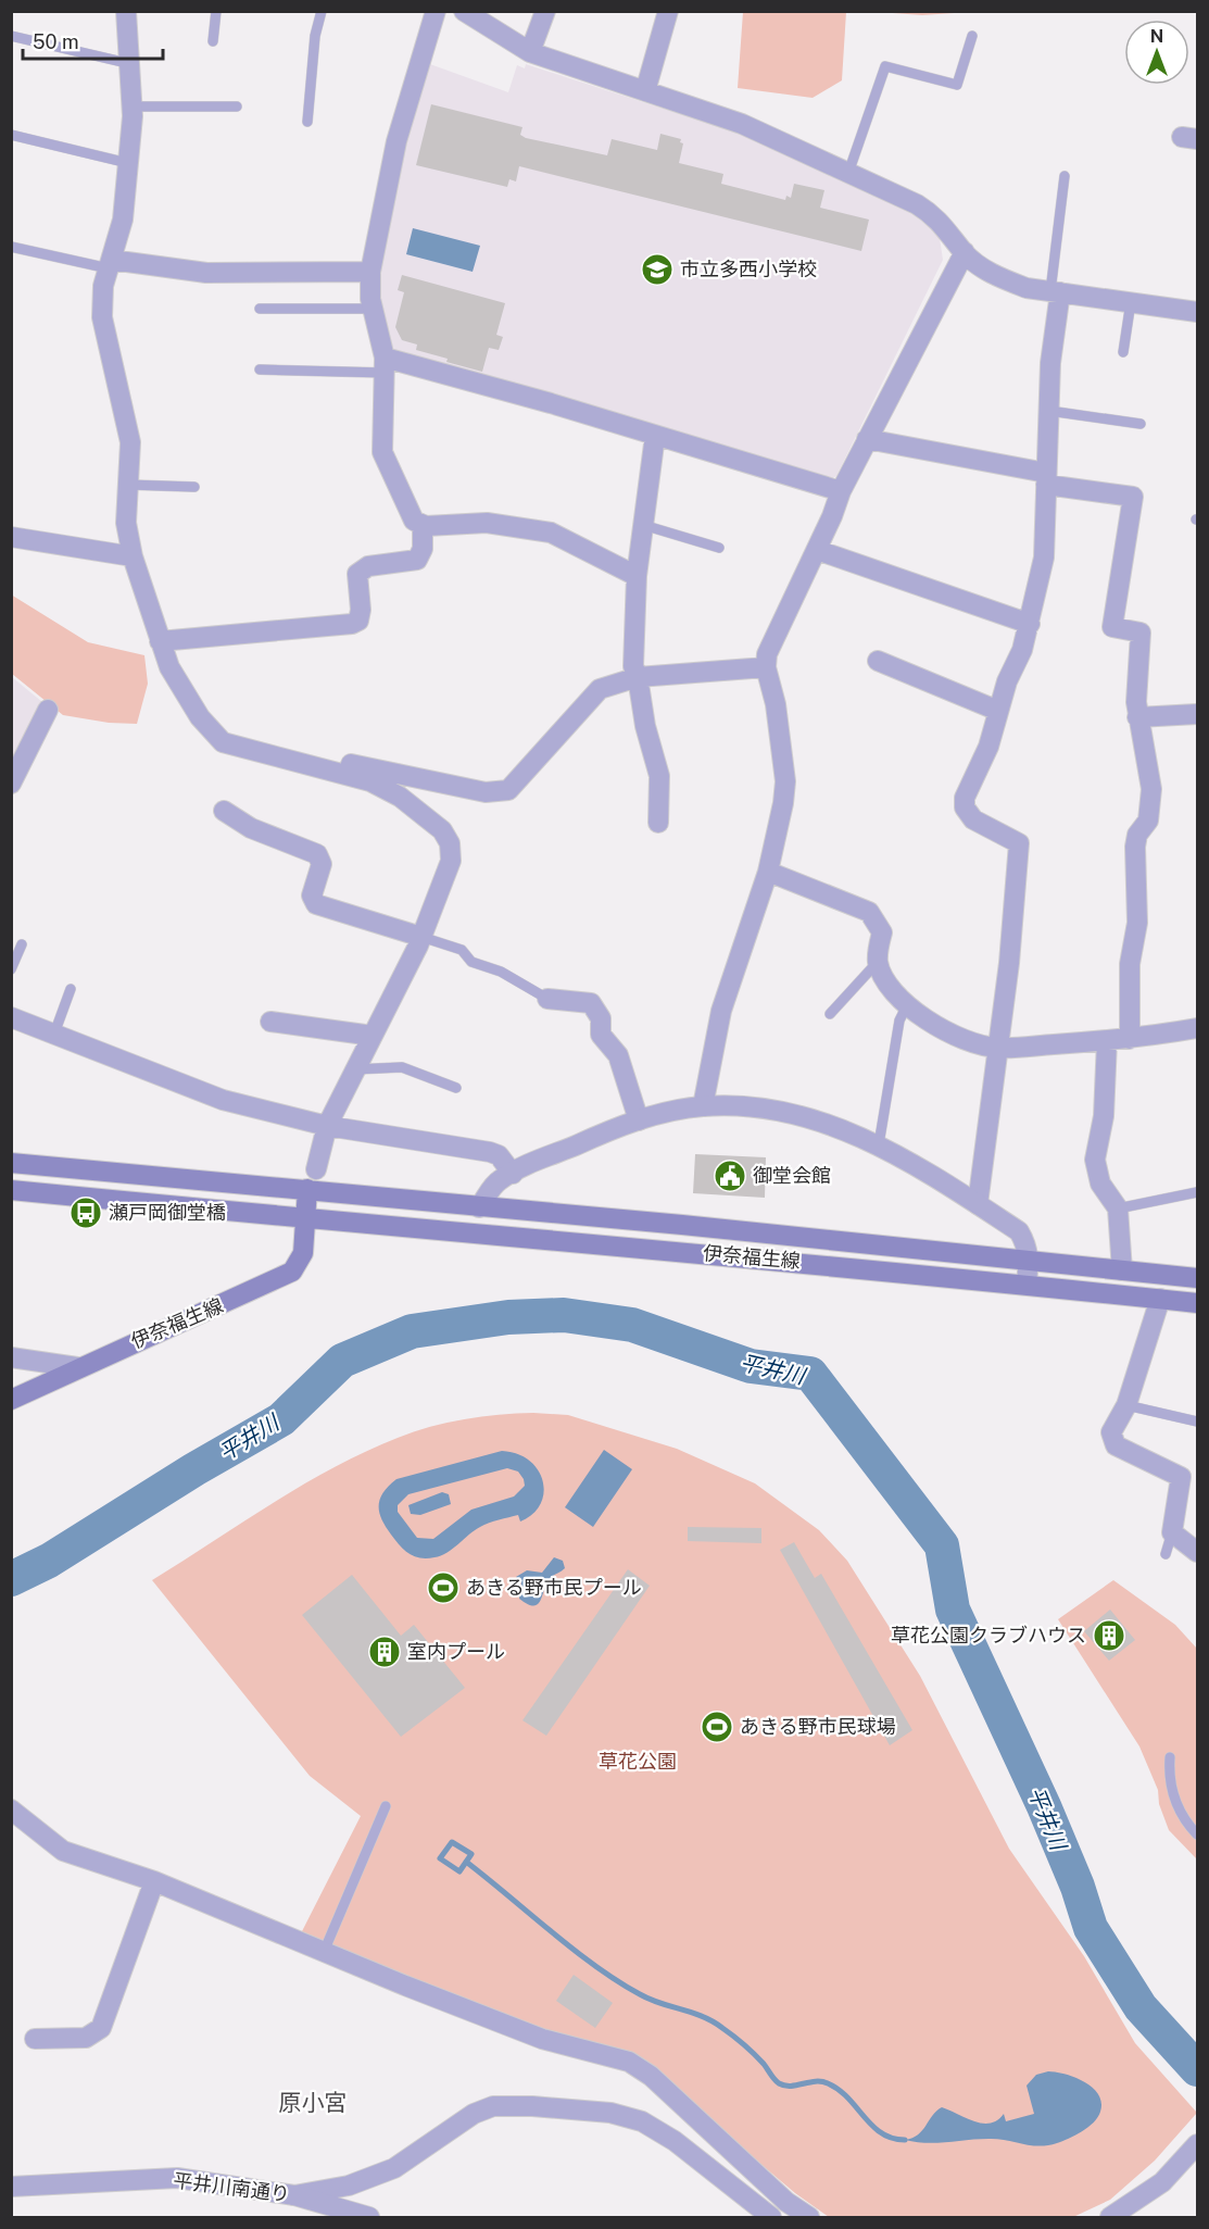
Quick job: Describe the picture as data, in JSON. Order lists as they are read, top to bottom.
{
  "streets": {
    "main road": ["伊奈福生線"],
    "street": ["平井川南通り"]
  },
  "districts": ["原小宮"],
  "water": ["平井川"],
  "parks": ["草花公園"],
  "places": {
    "school or university": ["市立多西小学校"],
    "public building": ["御堂会館"],
    "bus stop": ["瀬戸岡御堂橋"],
    "sports": ["あきる野市民プール", "あきる野市民球場"],
    "building": ["草花公園クラブハウス", "室内プール"]
  },
  "scale_bar": "50 m",
  "north": "top"
}
